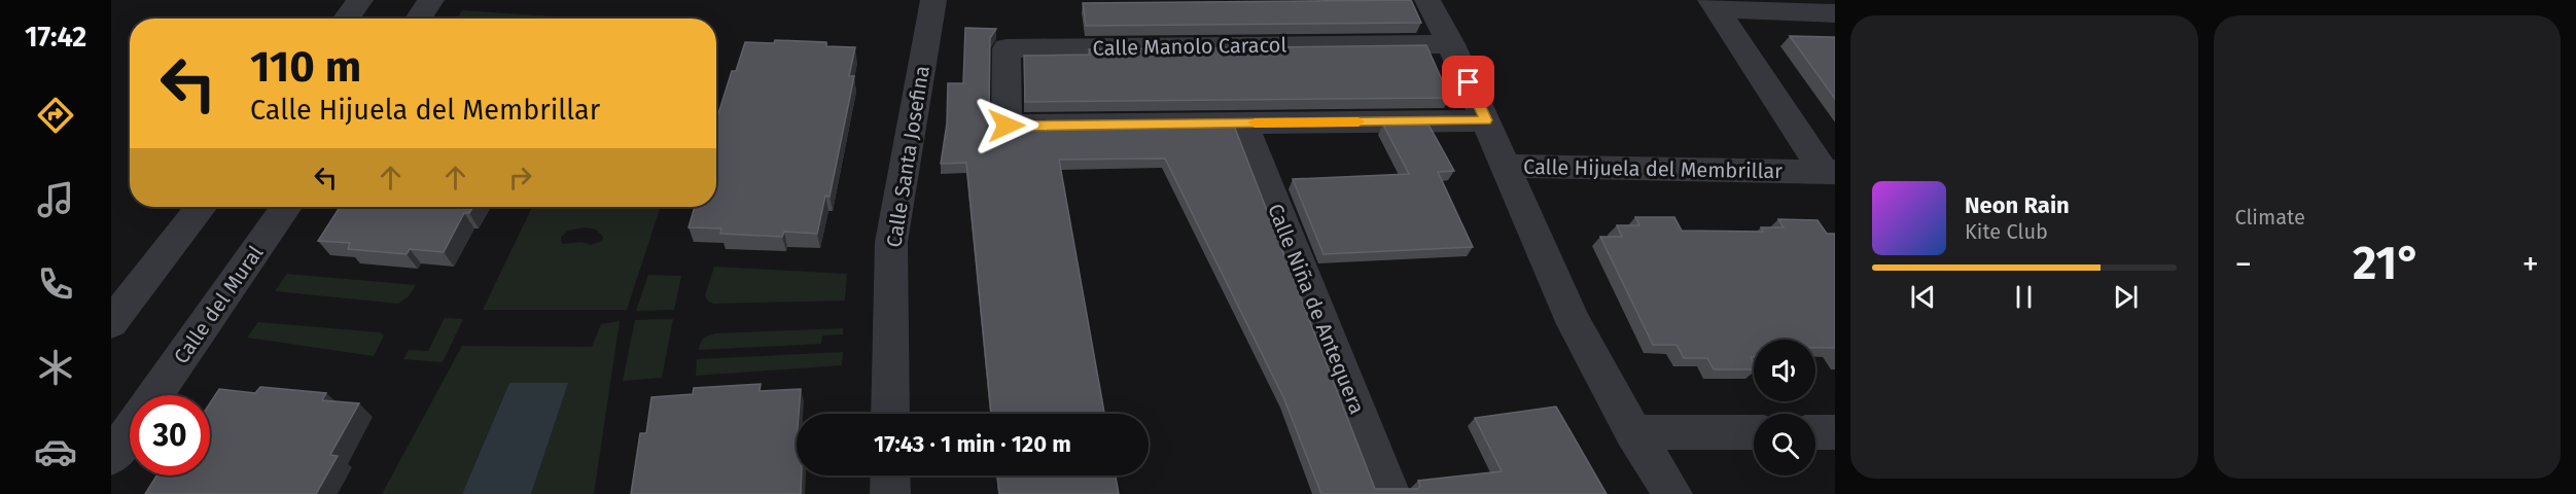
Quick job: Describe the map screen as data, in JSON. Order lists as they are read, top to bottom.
{
  "streets": {
    "street": [
      "Calle Manolo Caracol",
      "Calle Santa Josefina",
      "Calle Hijuela del Membrillar",
      "Calle del Mural",
      "Calle Niña de Antequera"
    ]
  },
  "crossings": [
    ["Calle Manolo Caracol", "Calle Hijuela del Membrillar"],
    ["Calle Manolo Caracol", "Calle Niña de Antequera"]
  ],
  "page": {
    "tabs": "17:42",
    "tile": "Climate",
    "turn": ["110 m", "Calle Hijuela del Membrillar"],
    "song": ["Neon Rain", "Kite Club"],
    "heat": ["−", "21°", "+"],
    "limit": "30",
    "trip": "17:43 · 1 min · 120 m"
  }
}
